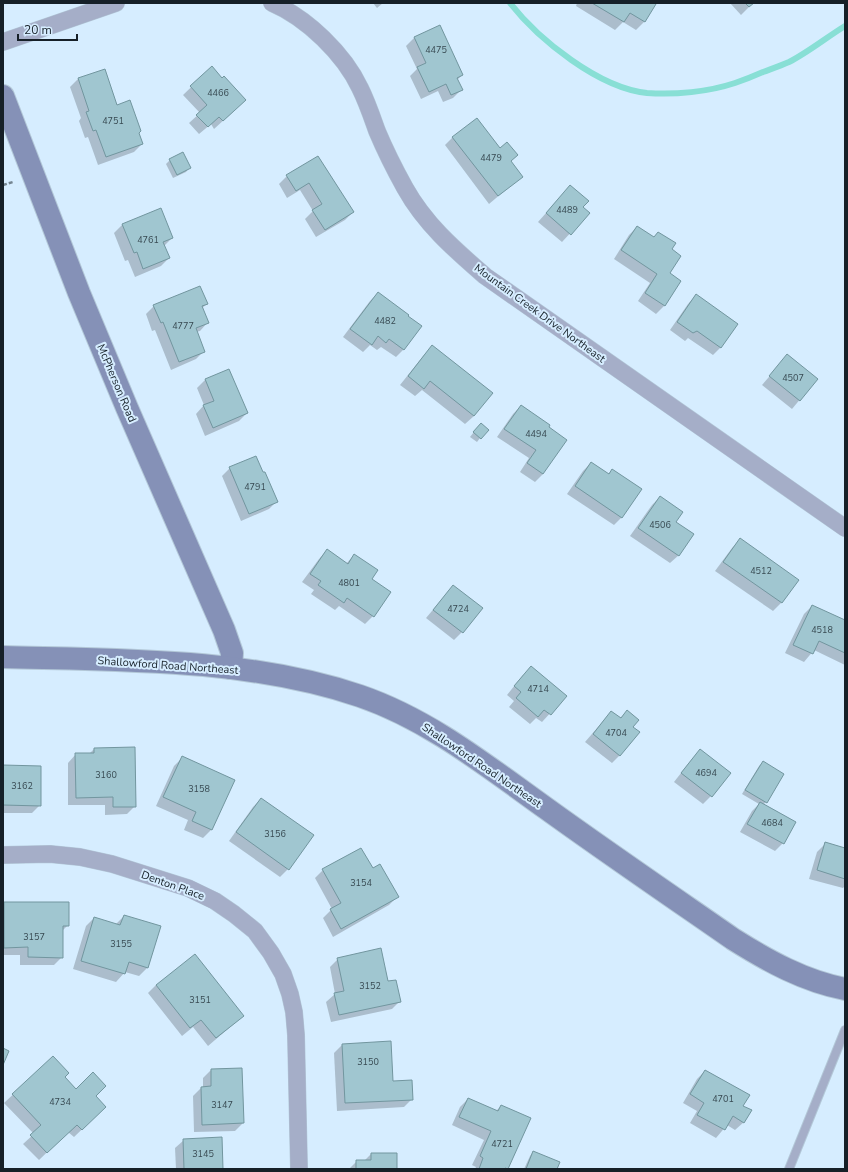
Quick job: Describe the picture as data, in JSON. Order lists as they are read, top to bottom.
{
  "streets": {
    "main road": ["McPherson Road", "Shallowford Road Northeast"],
    "street": ["Mountain Creek Drive Northeast", "Denton Place"]
  },
  "crossings": [
    ["McPherson Road", "Shallowford Road Northeast"]
  ],
  "house_numbers": [
    "4475",
    "4466",
    "4751",
    "4479",
    "4489",
    "4761",
    "4482",
    "4777",
    "4507",
    "4494",
    "4791",
    "4506",
    "4512",
    "4801",
    "4724",
    "4518",
    "4714",
    "4704",
    "4694",
    "3160",
    "3162",
    "3158",
    "4684",
    "3156",
    "3154",
    "3157",
    "3155",
    "3152",
    "3151",
    "3150",
    "4701",
    "4734",
    "3147",
    "4721",
    "3145"
  ],
  "scale_bar": "20 m"
}
